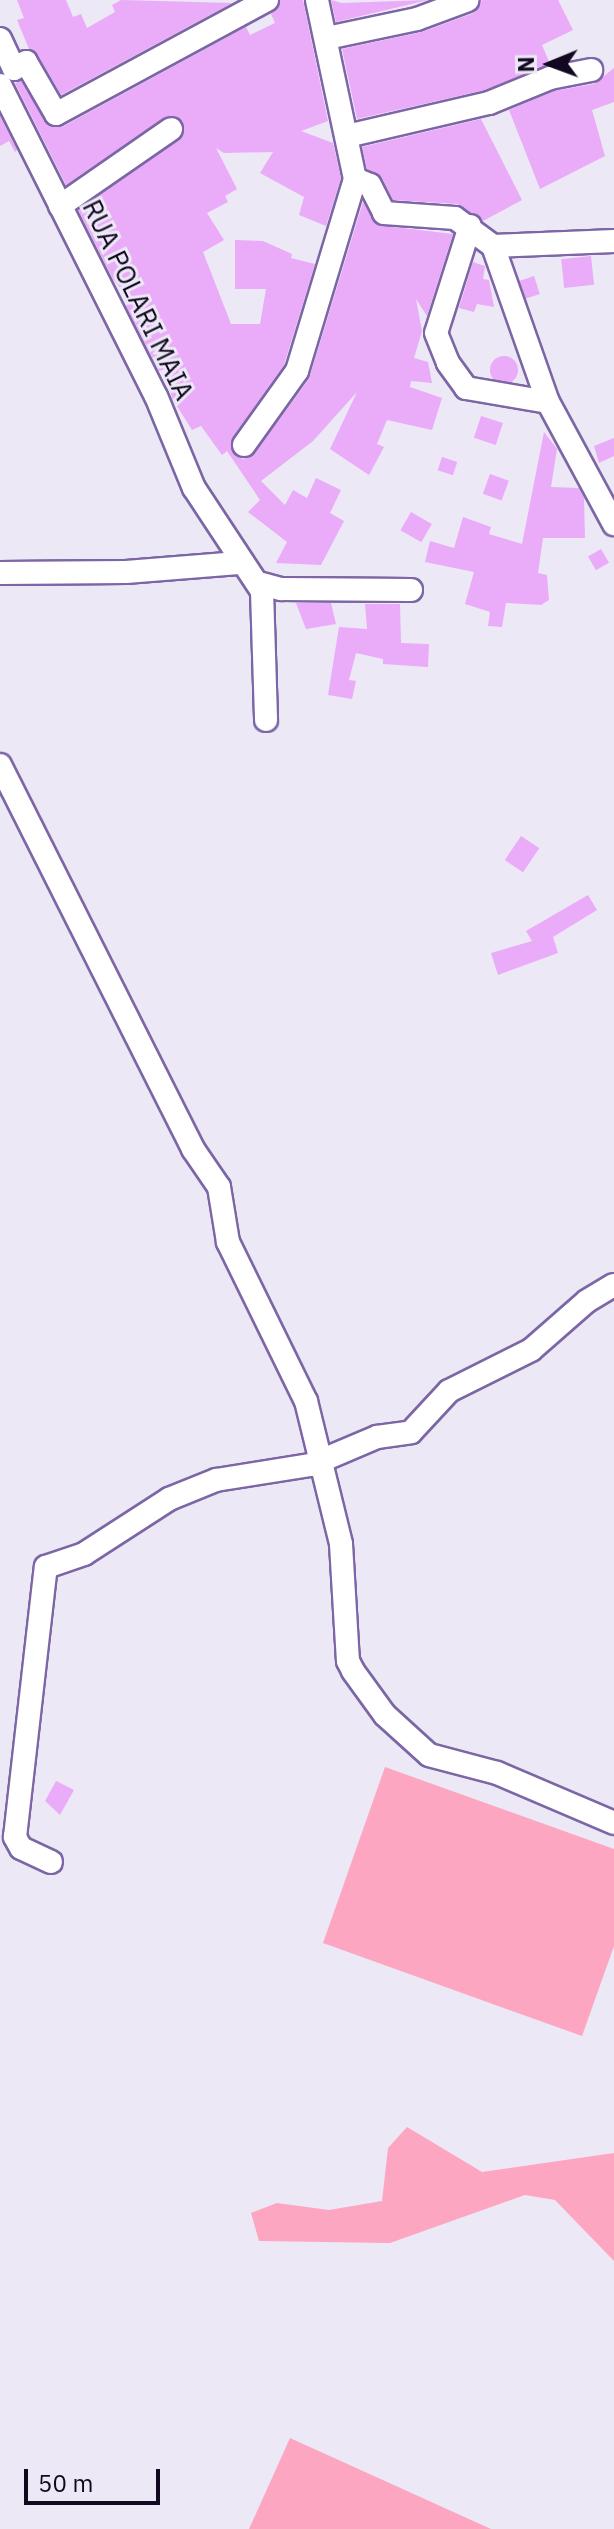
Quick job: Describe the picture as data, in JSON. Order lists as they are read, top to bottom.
{
  "streets": {
    "street": ["RUA POLARI MAIA"]
  },
  "scale_bar": "50 m",
  "north": "left"
}
